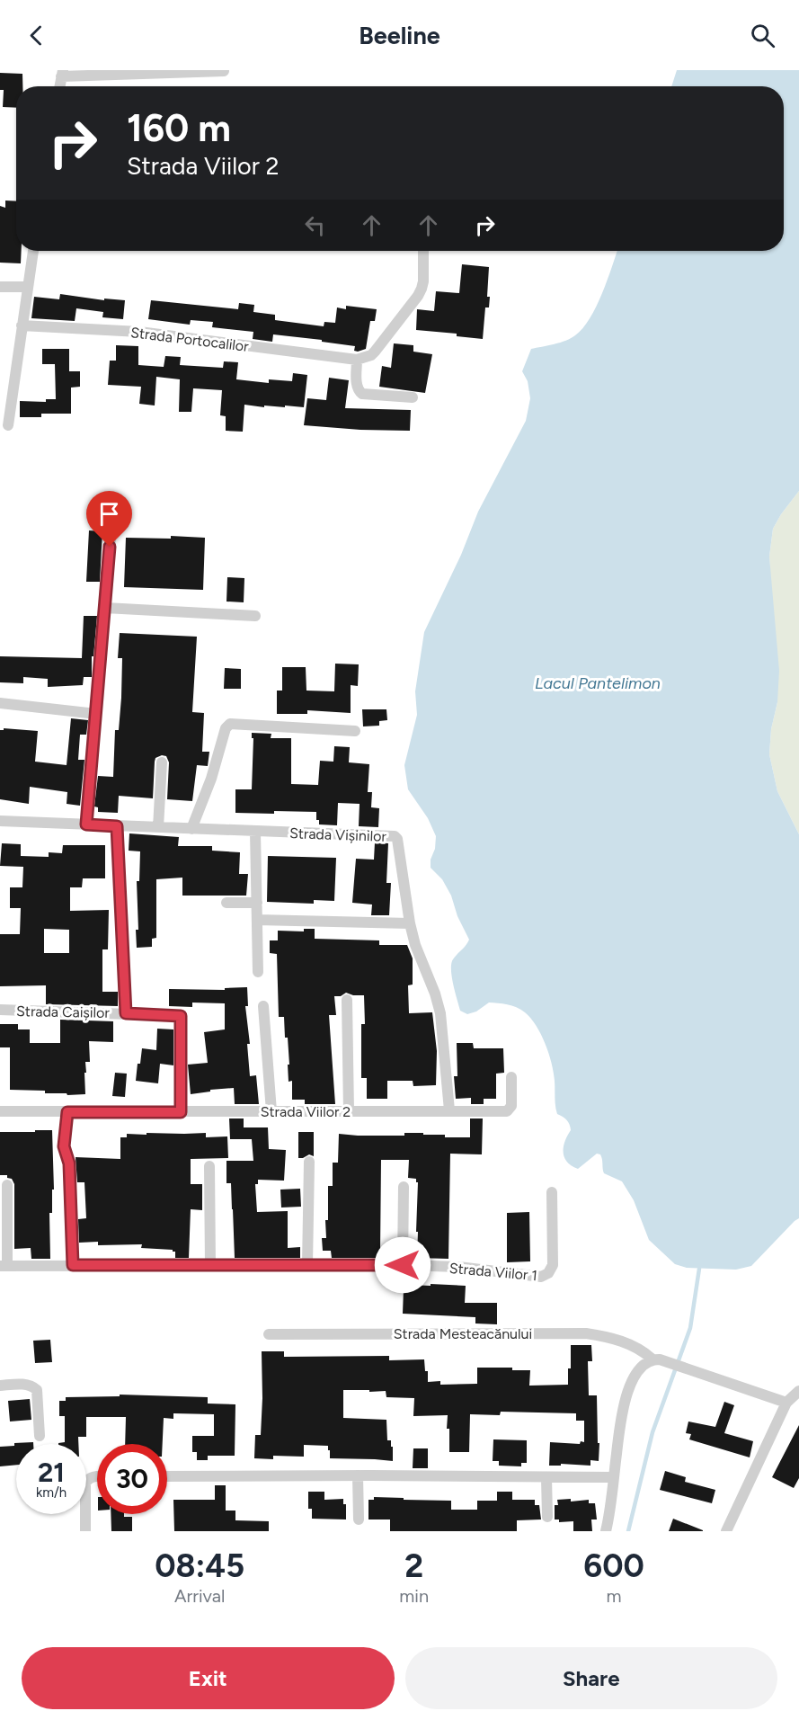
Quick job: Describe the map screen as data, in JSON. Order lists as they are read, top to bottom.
{
  "streets": {
    "street": [
      "Strada Portocalilor",
      "Strada Vișinilor",
      "Strada Caișilor",
      "Strada Viilor 2",
      "Strada Viilor 1",
      "Strada Mesteacănului"
    ]
  },
  "crossings": [
    ["Strada Vișinilor", "Strada Caișilor"],
    ["Strada Vișinilor", "Strada Viilor 2"],
    ["Strada Caișilor", "Strada Viilor 2"]
  ],
  "water": ["Lacul Pantelimon"],
  "page": {
    "header": "Beeline",
    "turn": ["160 m", "Strada Viilor 2"],
    "speed": "21 km/h",
    "limit": "30",
    "eta": [
      "08:45",
      "Arrival",
      "2",
      "min",
      "600",
      "m"
    ],
    "buttons": ["Exit", "Share"]
  }
}
